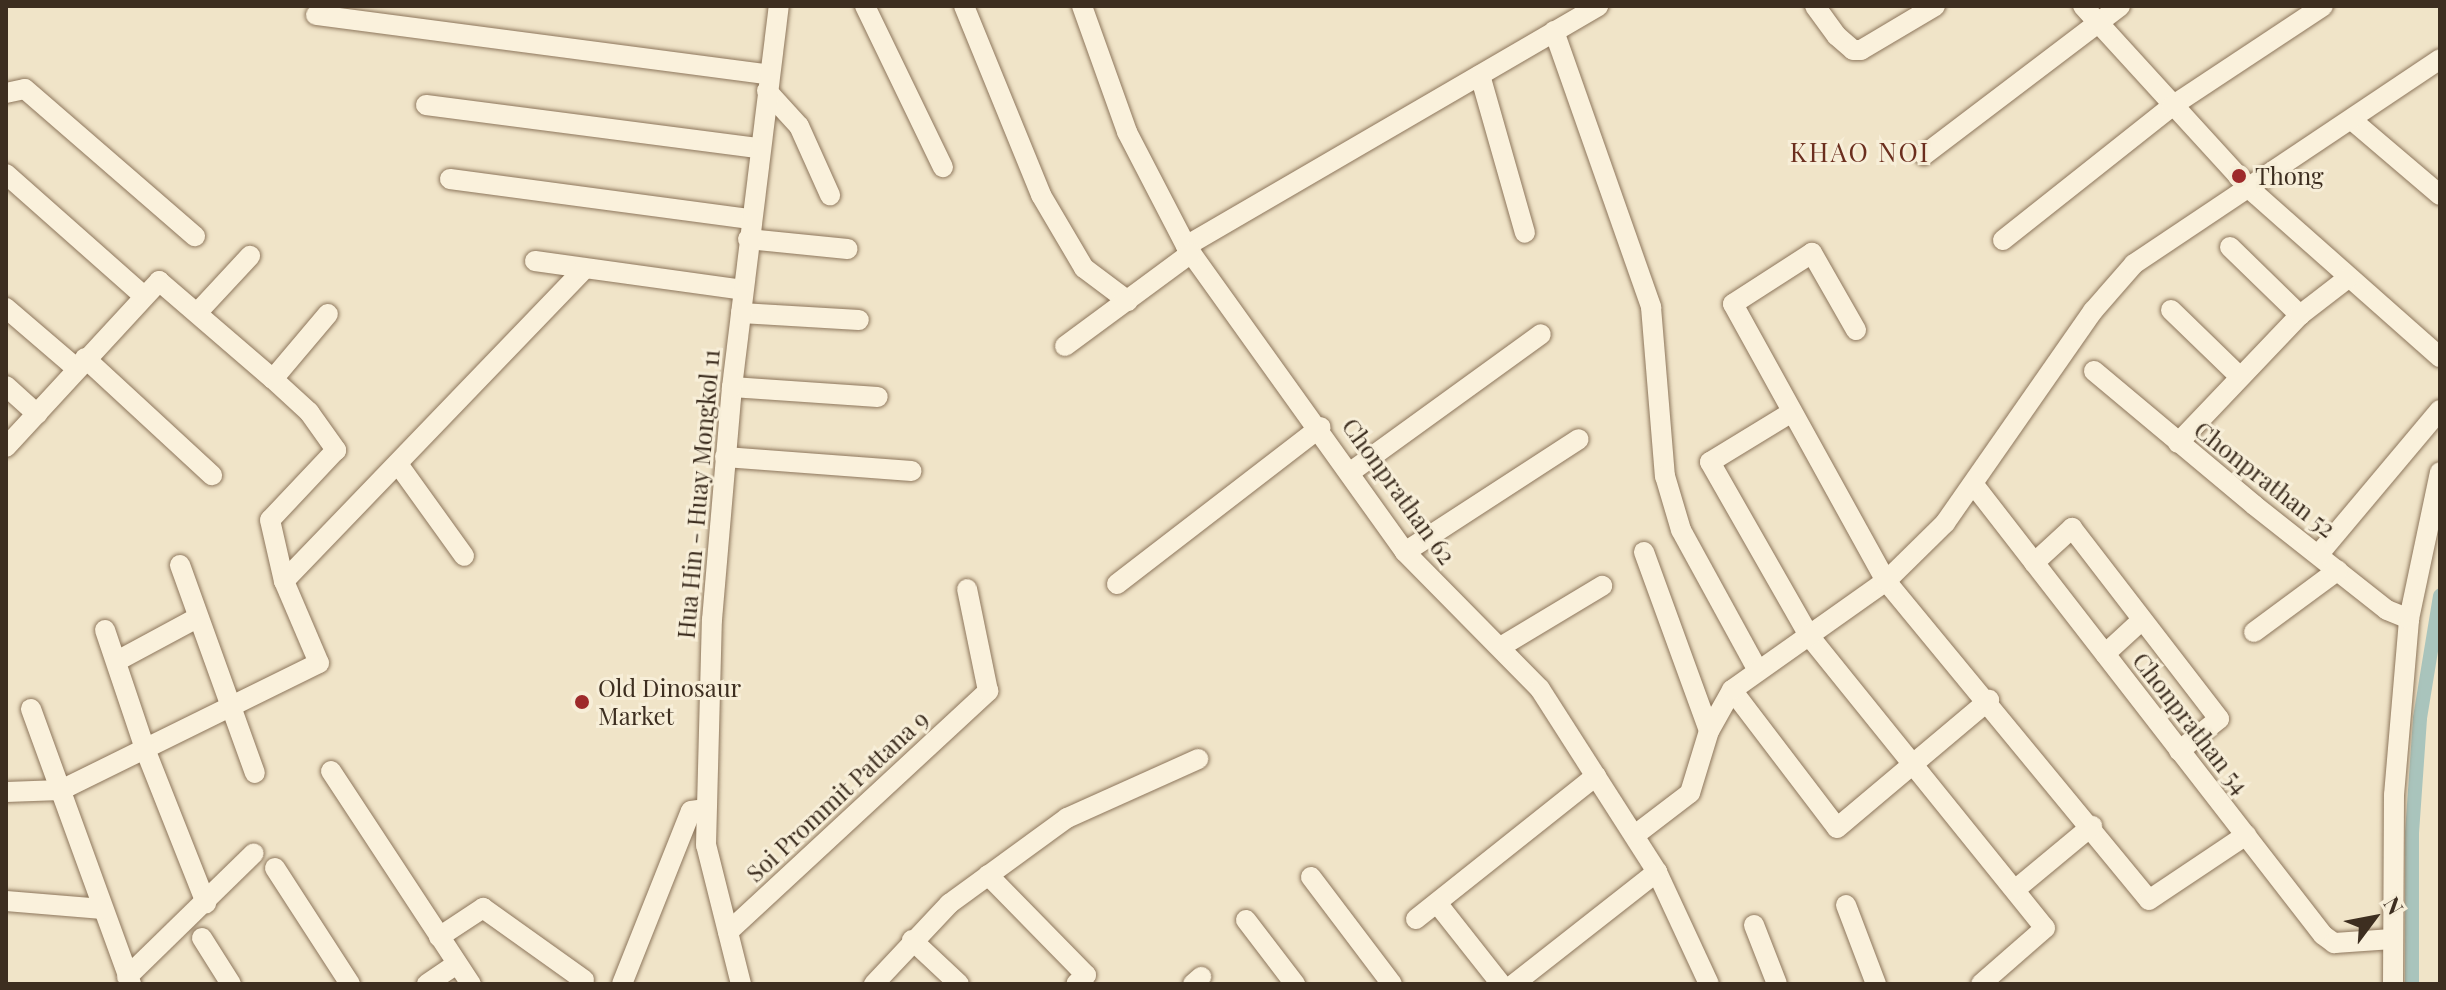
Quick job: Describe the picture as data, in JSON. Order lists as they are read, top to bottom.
{
  "streets": {
    "street": [
      "Chonprathan 52",
      "Chonprathan 62",
      "Hua Hin - Huay Mongkol 11",
      "Chonprathan 54",
      "Soi Prommit Pattana 9"
    ]
  },
  "crossings": [
    ["Hua Hin - Huay Mongkol 11", "Soi Prommit Pattana 9"]
  ],
  "districts": ["KHAO NOI"],
  "places": ["Thong", "Old Dinosaur Market"],
  "north": "top right"
}
